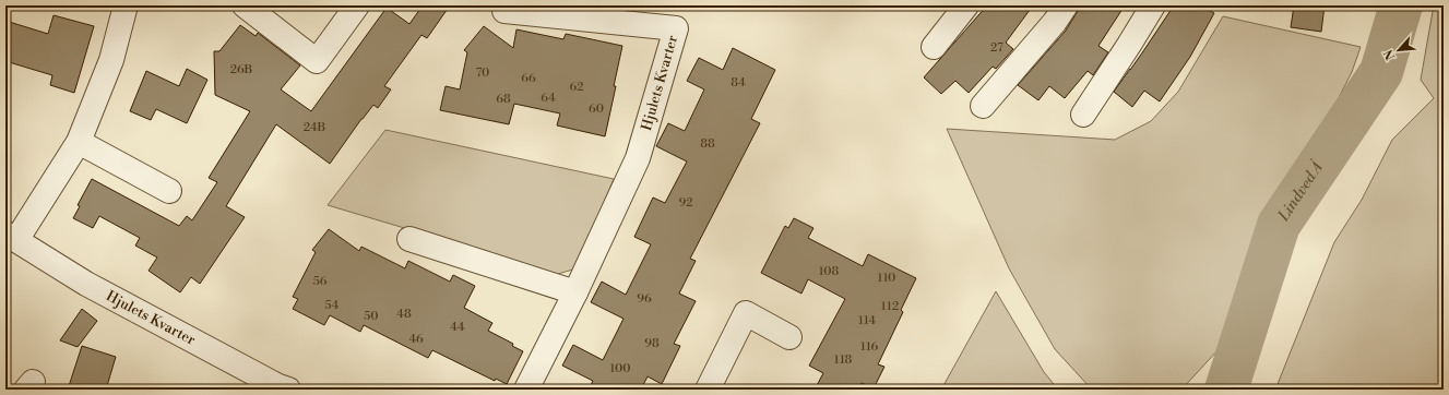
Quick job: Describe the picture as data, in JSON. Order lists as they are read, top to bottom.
{
  "streets": {
    "street": ["Hjulets Kvarter"]
  },
  "water": ["Lindved Å"],
  "house_numbers": [
    "27",
    "26B",
    "70",
    "66",
    "84",
    "62",
    "64",
    "68",
    "60",
    "24B",
    "88",
    "92",
    "108",
    "110",
    "56",
    "96",
    "54",
    "112",
    "48",
    "50",
    "114",
    "44",
    "46",
    "98",
    "116",
    "118",
    "100"
  ],
  "north": "bottom left"
}
